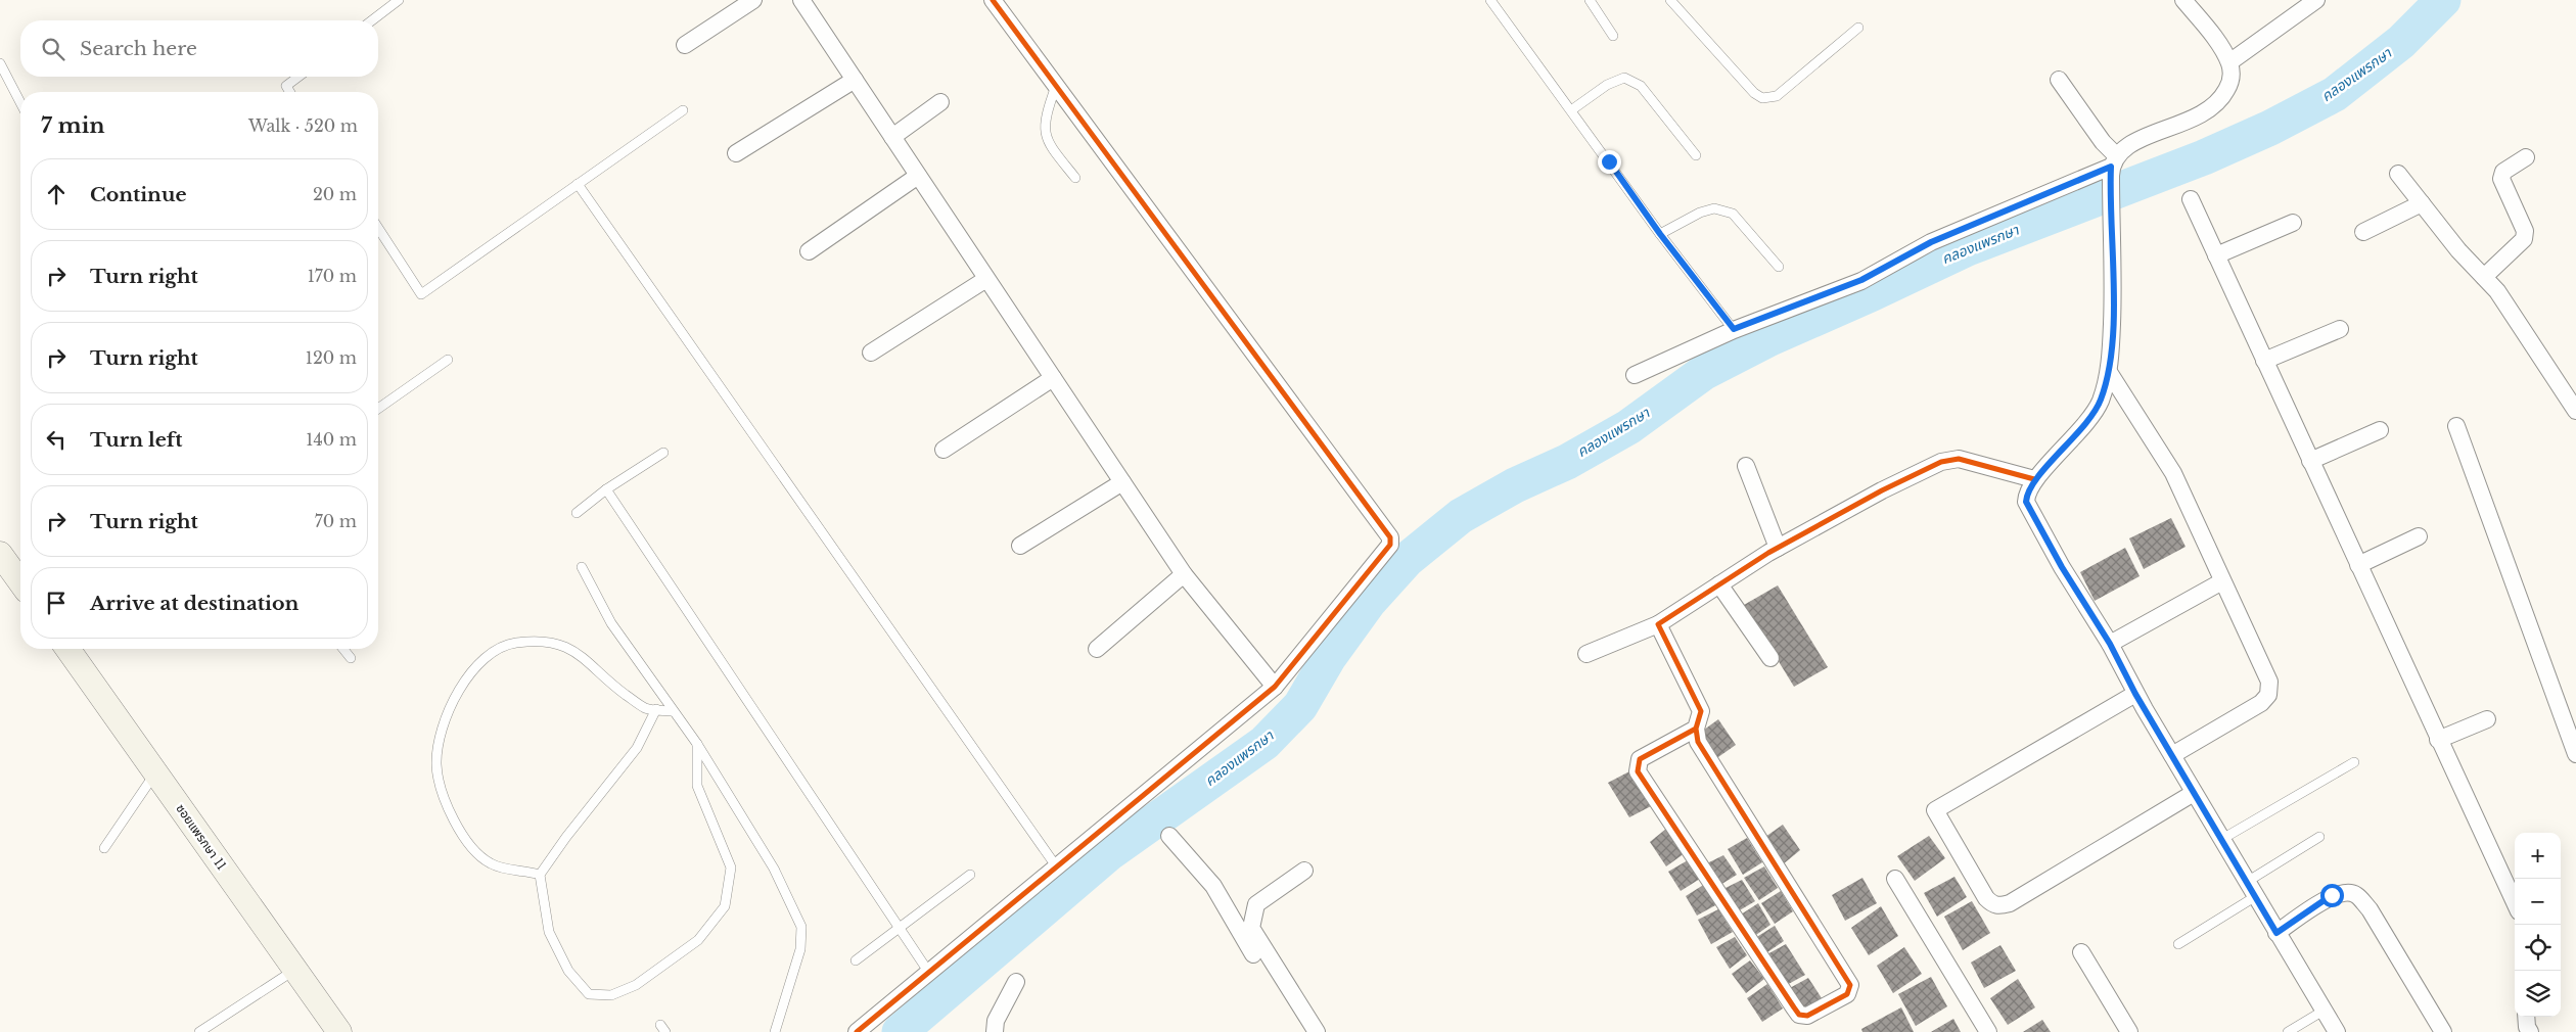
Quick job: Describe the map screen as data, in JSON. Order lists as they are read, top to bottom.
{
  "streets": {
    "street": ["ซอยแพรกษา 11"]
  },
  "water": ["คลองแพรกษา"],
  "page": {
    "search": "Search here",
    "heading": ["7 min", "Walk · 520 m"],
    "list": [
      ["Continue", "20 m"],
      ["Turn right", "170 m"],
      ["Turn right", "120 m"],
      ["Turn left", "140 m"],
      ["Turn right", "70 m"],
      "Arrive at destination"
    ],
    "map_buttons": ["+", "−"]
  }
}
